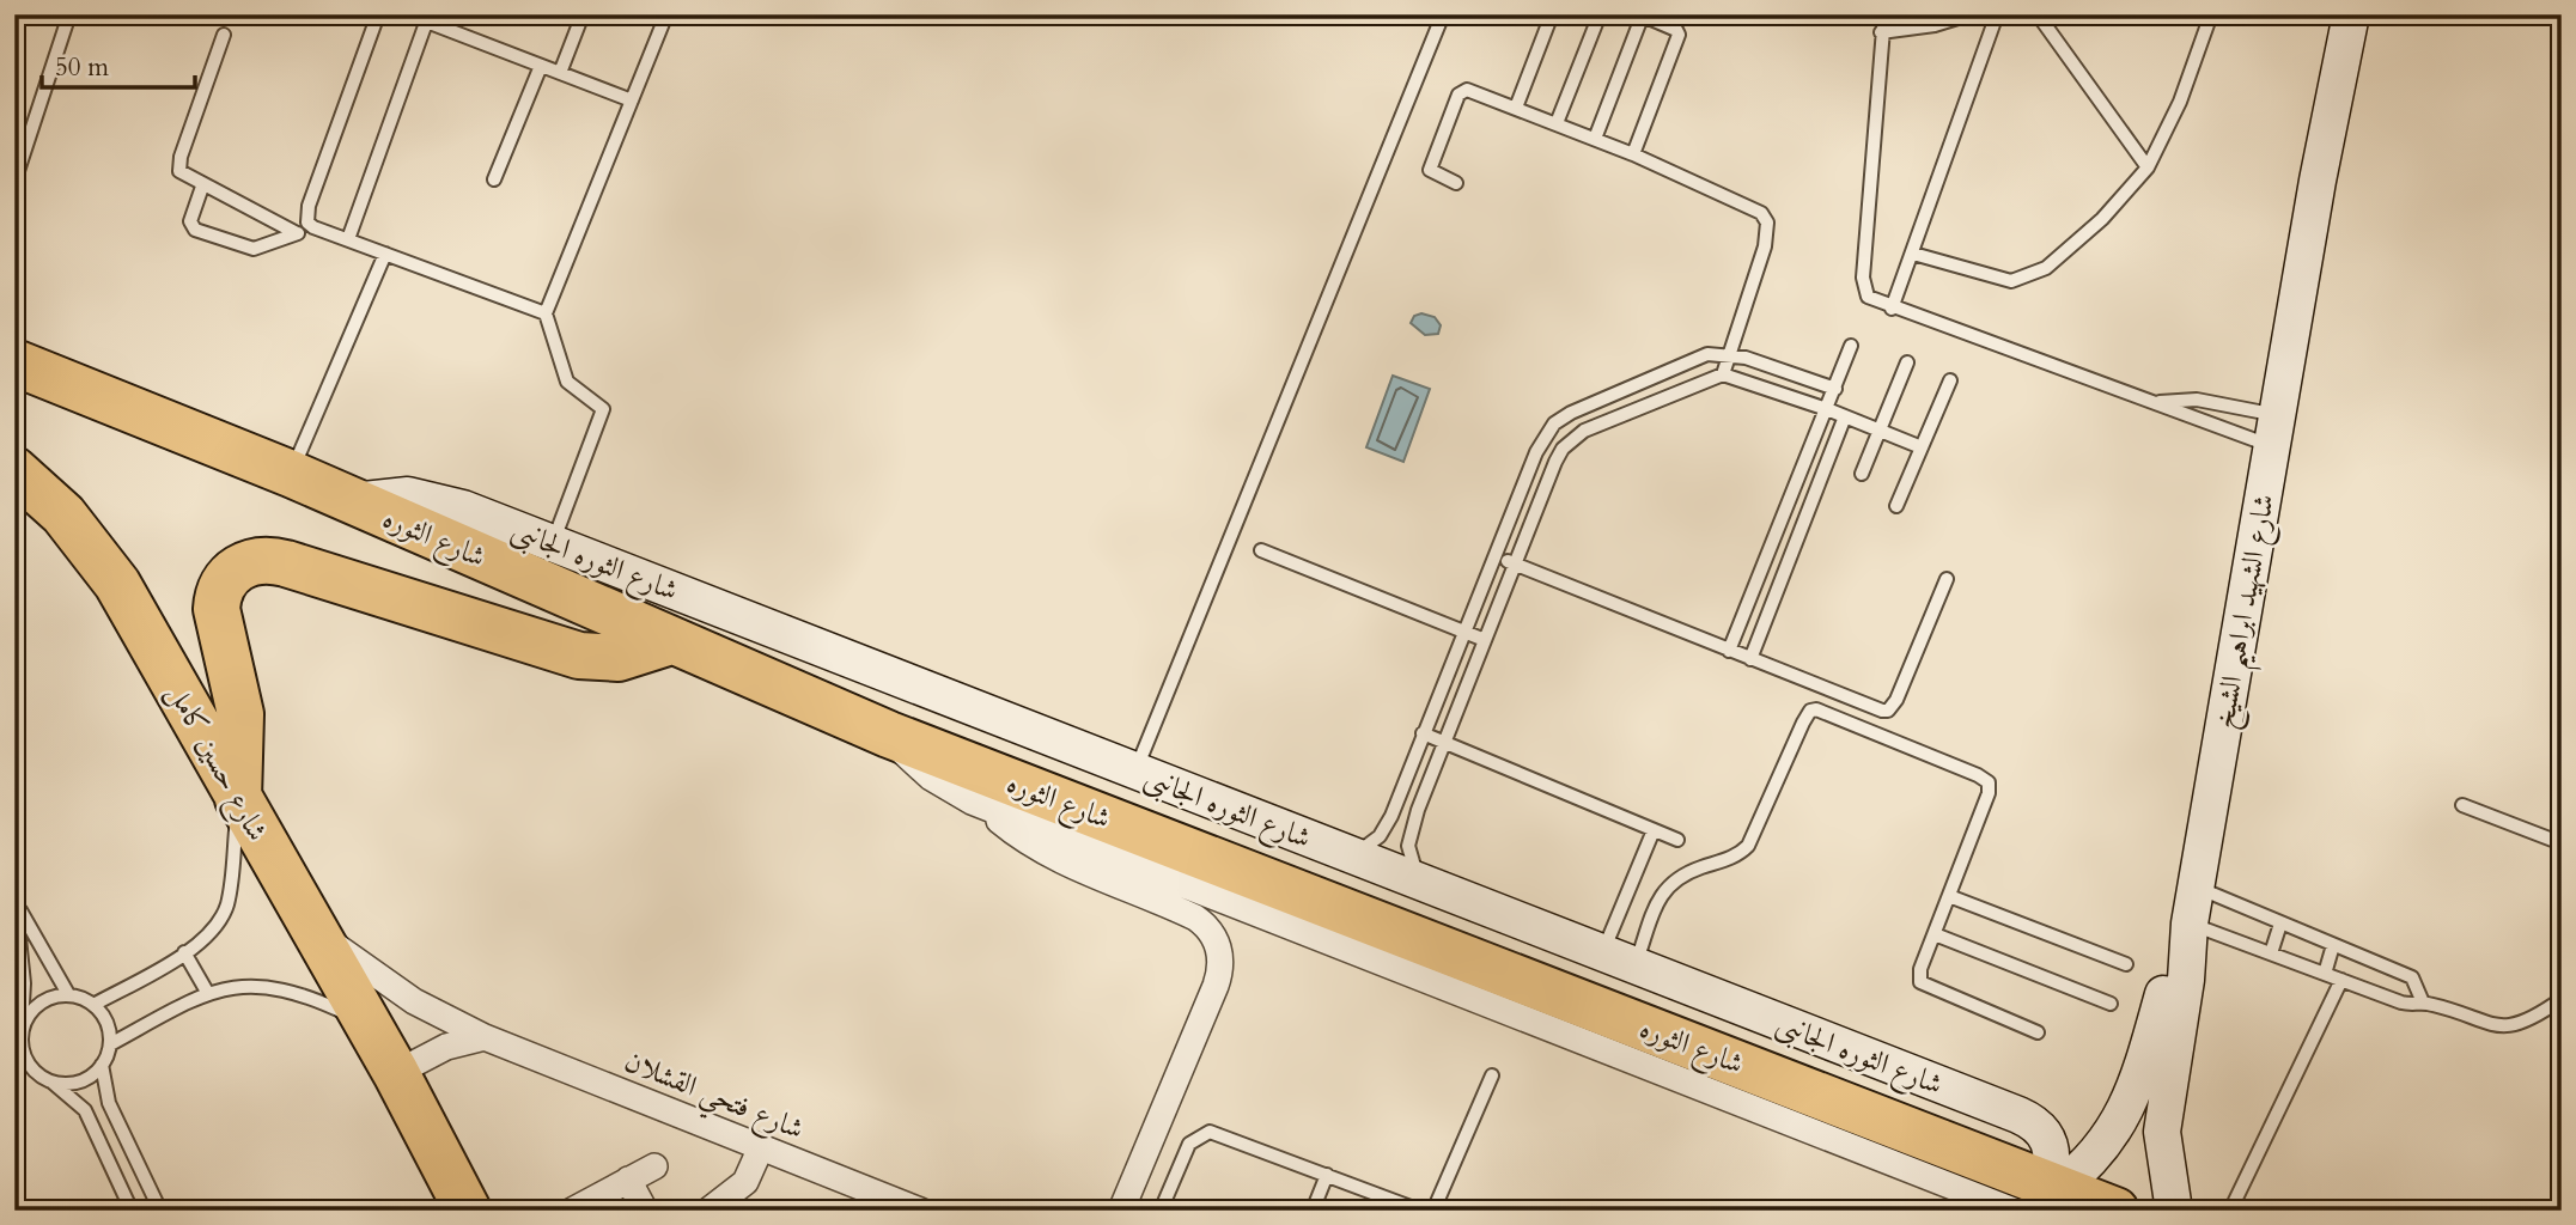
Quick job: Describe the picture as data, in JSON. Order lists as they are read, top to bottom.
{
  "streets": {
    "highway": ["شارع الثوره", "شارع حسين كامل"],
    "street": ["شارع الثوره الجانبى", "شارع الشهيد ابراهيم الشيخ", "شارع فتحي القشلان"]
  },
  "crossings": [
    ["شارع الثوره", "شارع الثوره الجانبى"],
    ["شارع حسين كامل", "شارع فتحي القشلان"]
  ],
  "scale_bar": "50 m"
}
